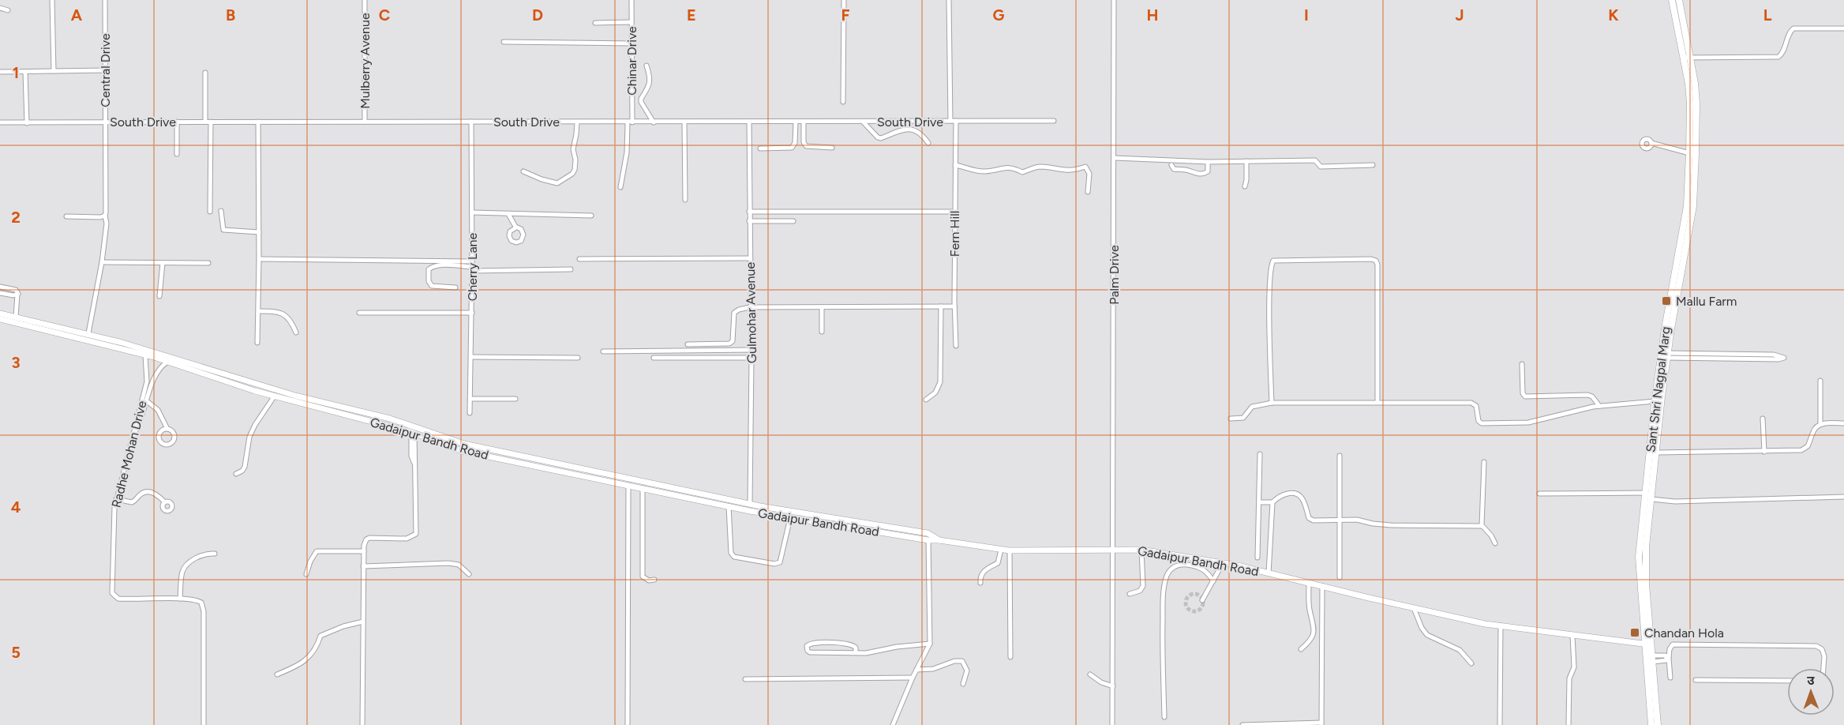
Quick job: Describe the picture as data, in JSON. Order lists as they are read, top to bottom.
{
  "streets": {
    "main road": ["Sant Shri Nagpal Marg"],
    "street": [
      "Mulberry Avenue",
      "Chinar Drive",
      "Central Drive",
      "South Drive",
      "Fern Hill",
      "Cherry Lane",
      "Palm Drive",
      "Gulmohar Avenue",
      "Gadaipur Bandh Road",
      "Radhe Mohan Drive"
    ]
  },
  "crossings": [
    ["Mulberry Avenue", "South Drive"],
    ["Chinar Drive", "South Drive"],
    ["Central Drive", "South Drive"],
    ["South Drive", "Fern Hill"],
    ["South Drive", "Cherry Lane"],
    ["South Drive", "Gulmohar Avenue"],
    ["Palm Drive", "Gadaipur Bandh Road"],
    ["Sant Shri Nagpal Marg", "Gadaipur Bandh Road"],
    ["Gadaipur Bandh Road", "Radhe Mohan Drive"]
  ],
  "places": {
    "transit": ["Mallu Farm", "Chandan Hola"]
  },
  "north": "top",
  "grid": {
    "columns": [
      "A",
      "B",
      "C",
      "D",
      "E",
      "F",
      "G",
      "H",
      "I",
      "J",
      "K",
      "L"
    ],
    "rows": [
      "1",
      "2",
      "3",
      "4",
      "5"
    ]
  }
}
